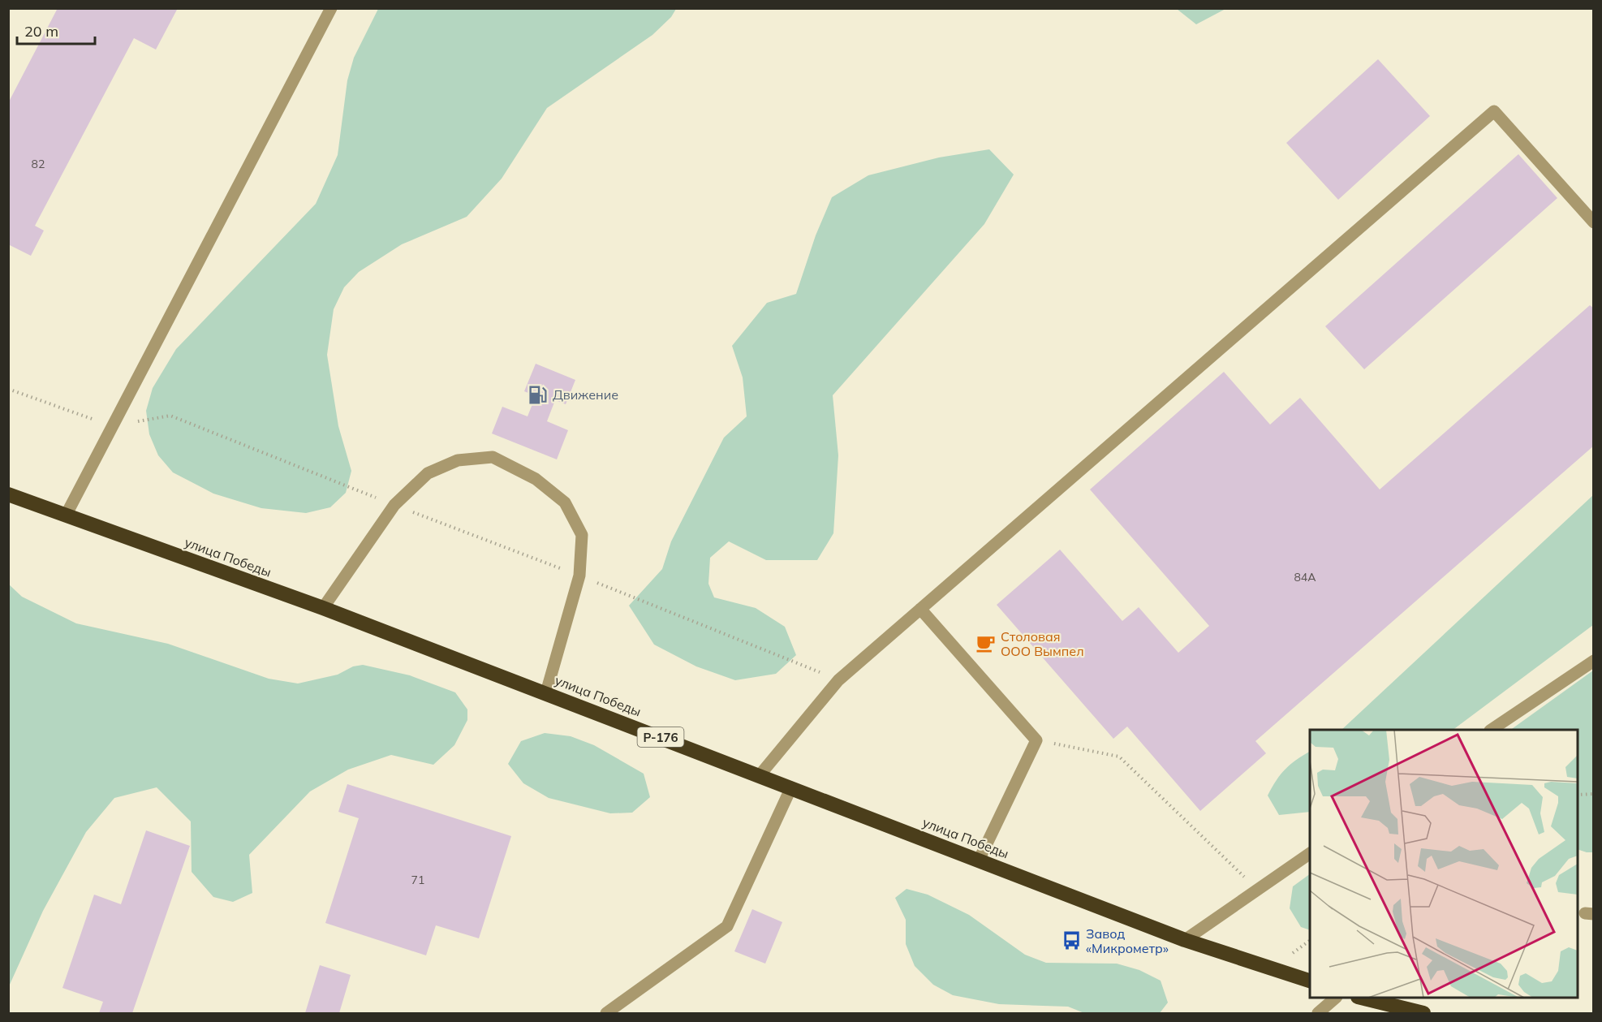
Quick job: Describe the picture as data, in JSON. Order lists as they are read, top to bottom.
{
  "streets": {
    "highway": ["улица Победы", "Р-176"]
  },
  "places": {
    "fuel station": ["Движение"],
    "cafe": ["Столовая ООО Вымпел"],
    "bus stop": ["Завод «Микрометр»"]
  },
  "house_numbers": ["82", "84А", "71"],
  "scale_bar": "20 m"
}
